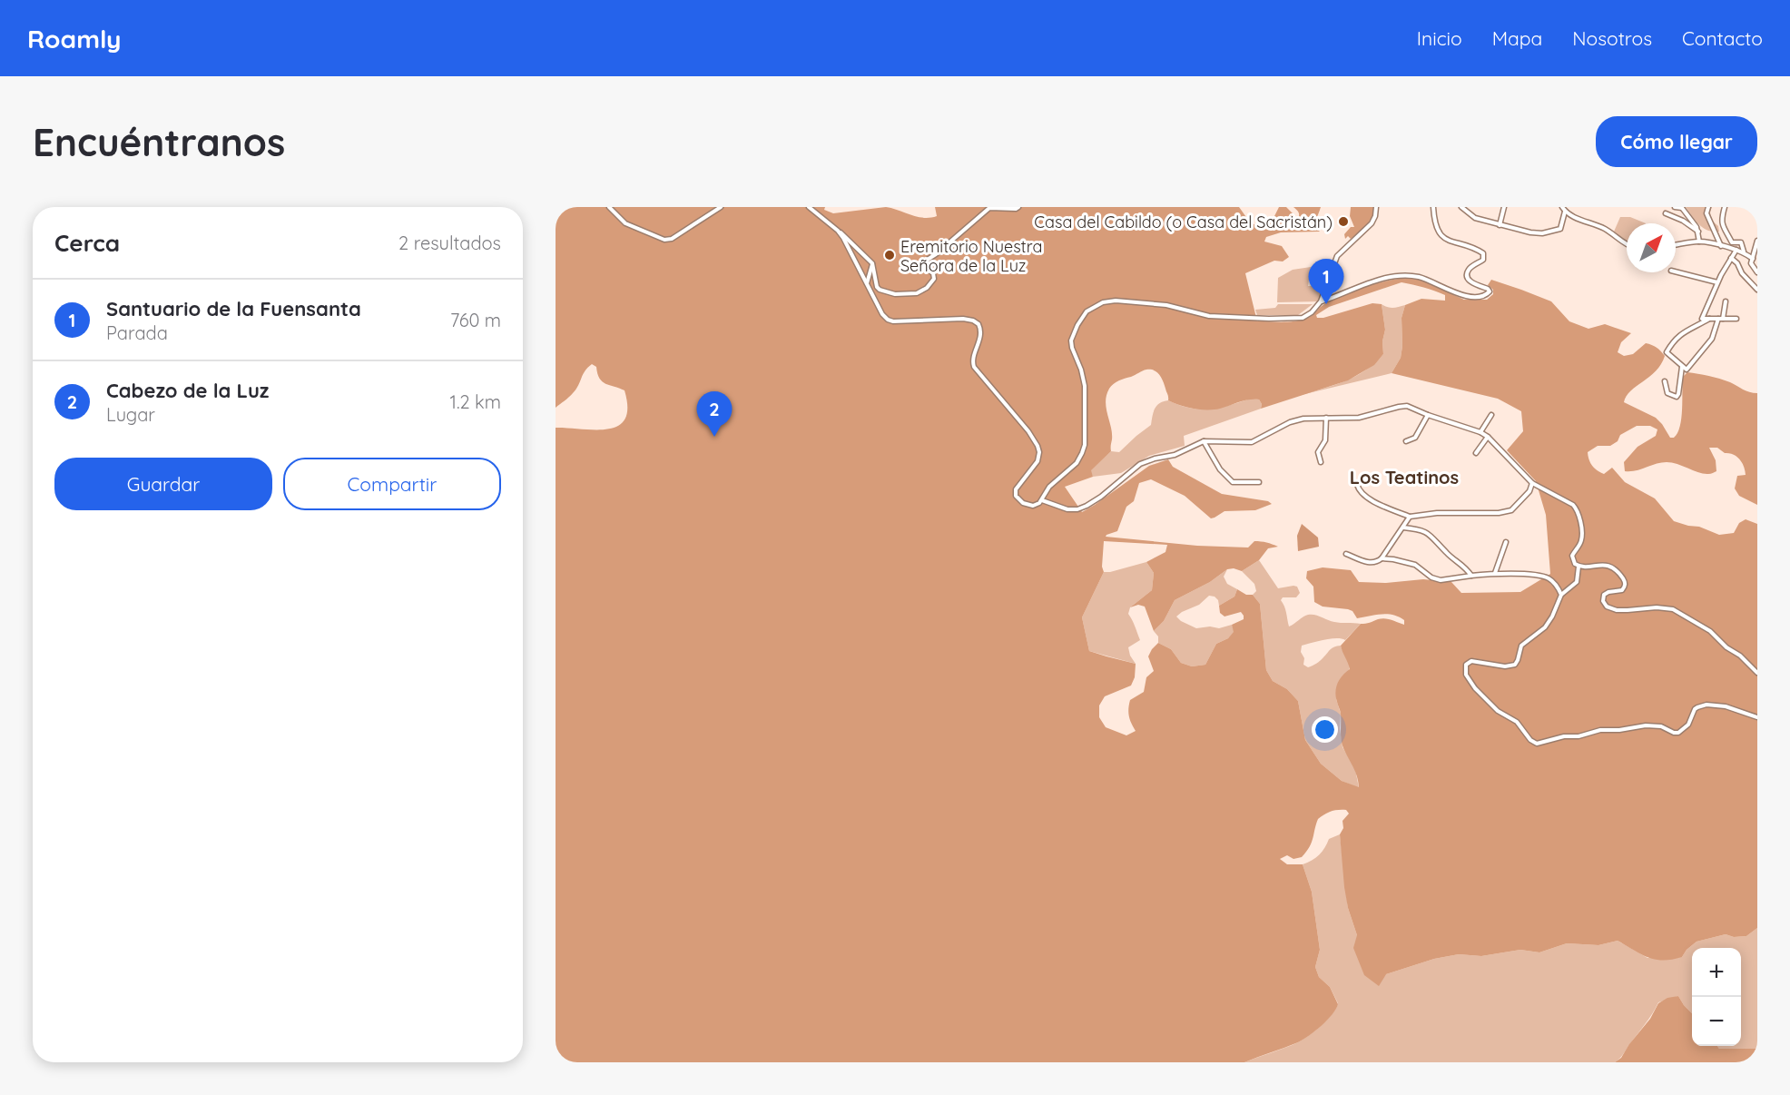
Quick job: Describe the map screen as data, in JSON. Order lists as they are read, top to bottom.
{
  "districts": ["Los Teatinos"],
  "places": ["Casa del Cabildo (o Casa del Sacristán)", "Eremitorio Nuestra Señora de la Luz"],
  "north": "top right",
  "page": {
    "header": "Roamly",
    "nav": [
      "Inicio",
      "Mapa",
      "Nosotros",
      "Contacto"
    ],
    "buttons": [
      "Cómo llegar",
      ["Guardar", "Compartir"]
    ],
    "title": "Encuéntranos",
    "heading": ["Cerca", "2 resultados"],
    "pins": ["1", "2"],
    "list": [
      {
        "mark": "1",
        "name": "Santuario de la Fuensanta",
        "note": "Parada",
        "value": "760 m"
      },
      {
        "mark": "2",
        "name": "Cabezo de la Luz",
        "note": "Lugar",
        "value": "1.2 km"
      }
    ],
    "map_buttons": ["+", "−"]
  }
}
